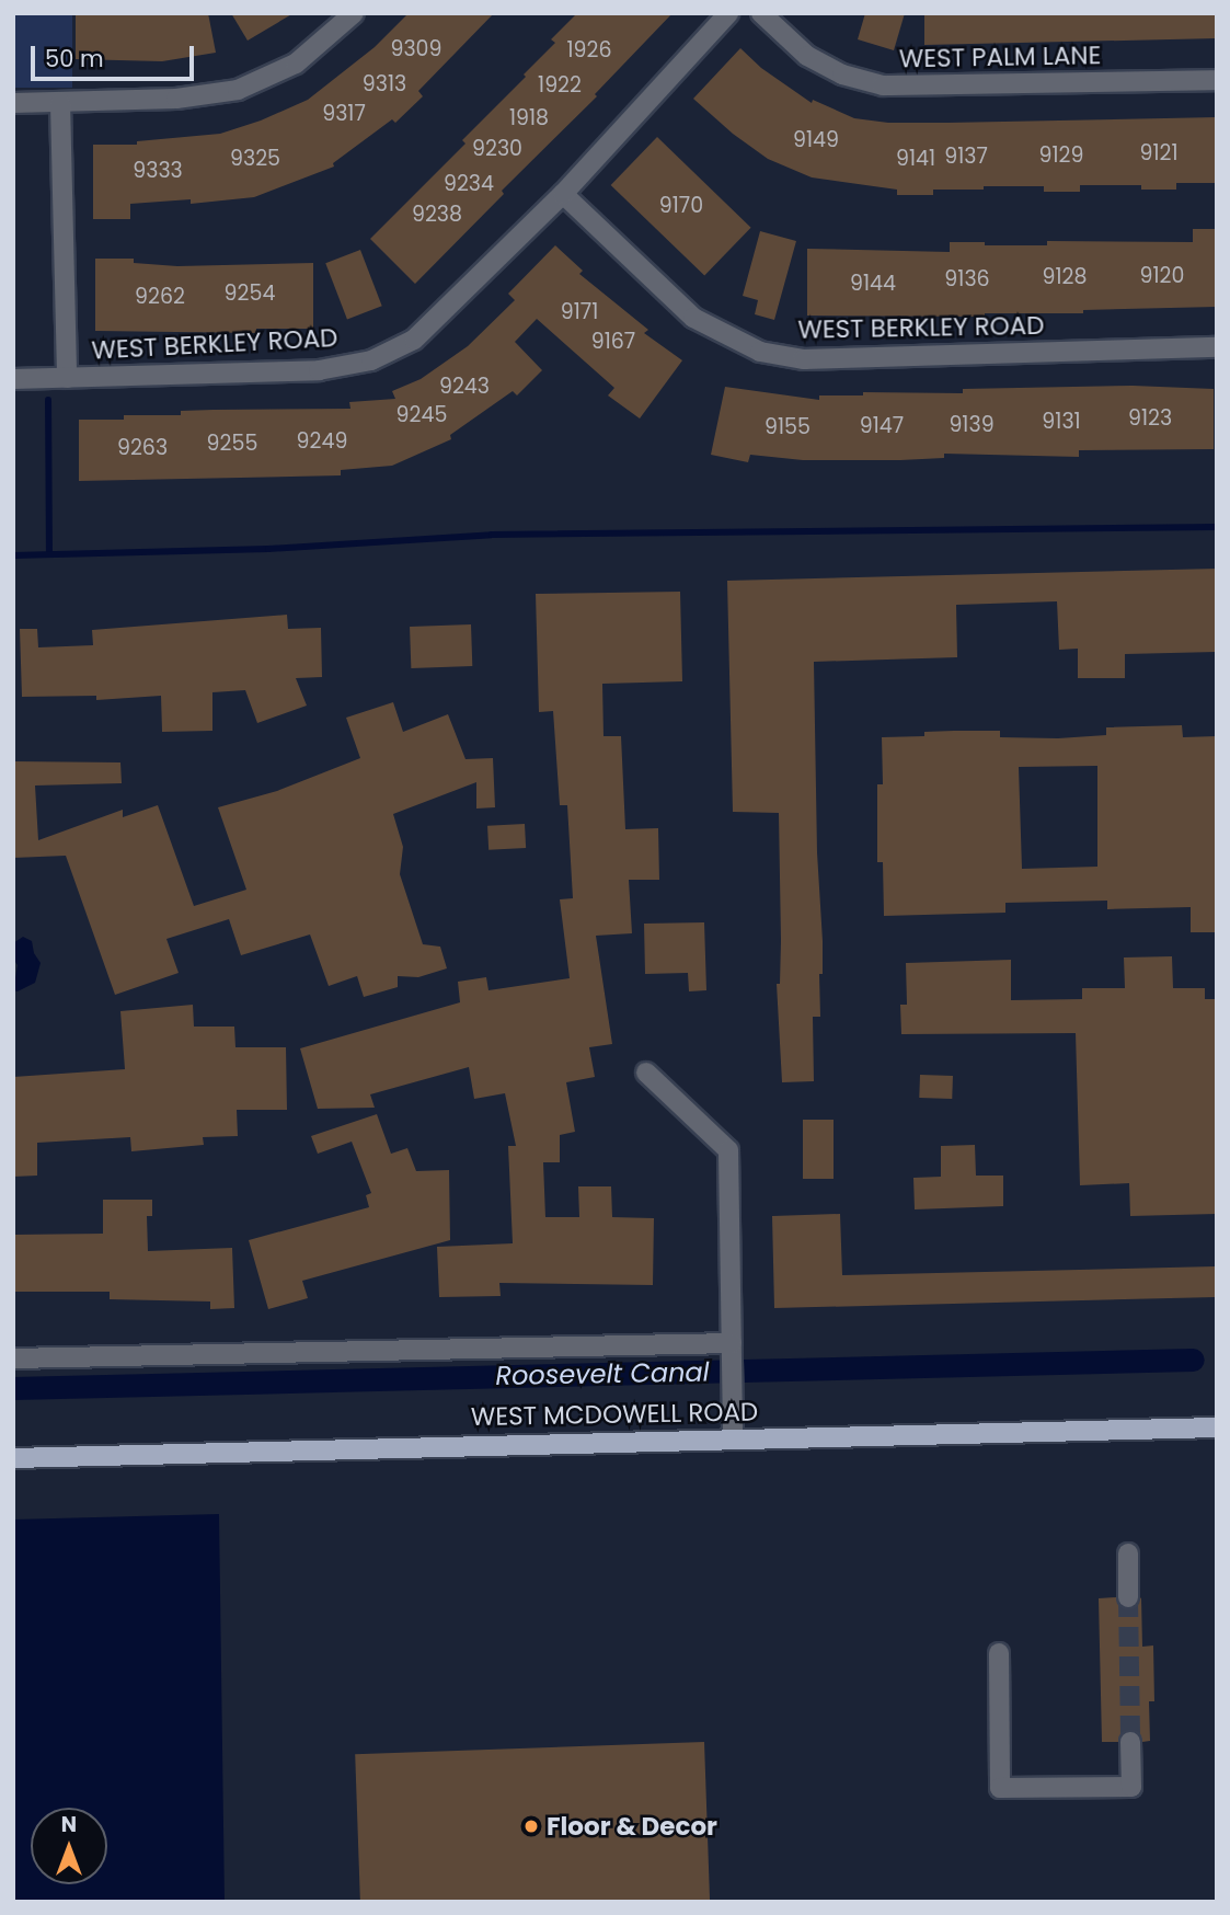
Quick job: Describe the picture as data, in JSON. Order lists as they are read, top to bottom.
{
  "streets": {
    "main road": ["WEST MCDOWELL ROAD"],
    "street": ["WEST PALM LANE", "WEST BERKLEY ROAD"]
  },
  "water": ["Roosevelt Canal"],
  "places": ["Floor & Decor"],
  "house_numbers": [
    "9309",
    "1926",
    "9313",
    "1922",
    "9317",
    "1918",
    "9149",
    "9230",
    "9121",
    "9129",
    "9137",
    "9325",
    "9141",
    "9333",
    "9234",
    "9170",
    "9238",
    "9120",
    "9128",
    "9136",
    "9144",
    "9254",
    "9262",
    "9171",
    "9167",
    "9243",
    "9245",
    "9123",
    "9131",
    "9139",
    "9147",
    "9155",
    "9249",
    "9255",
    "9263"
  ],
  "scale_bar": "50 m",
  "north": "top"
}
